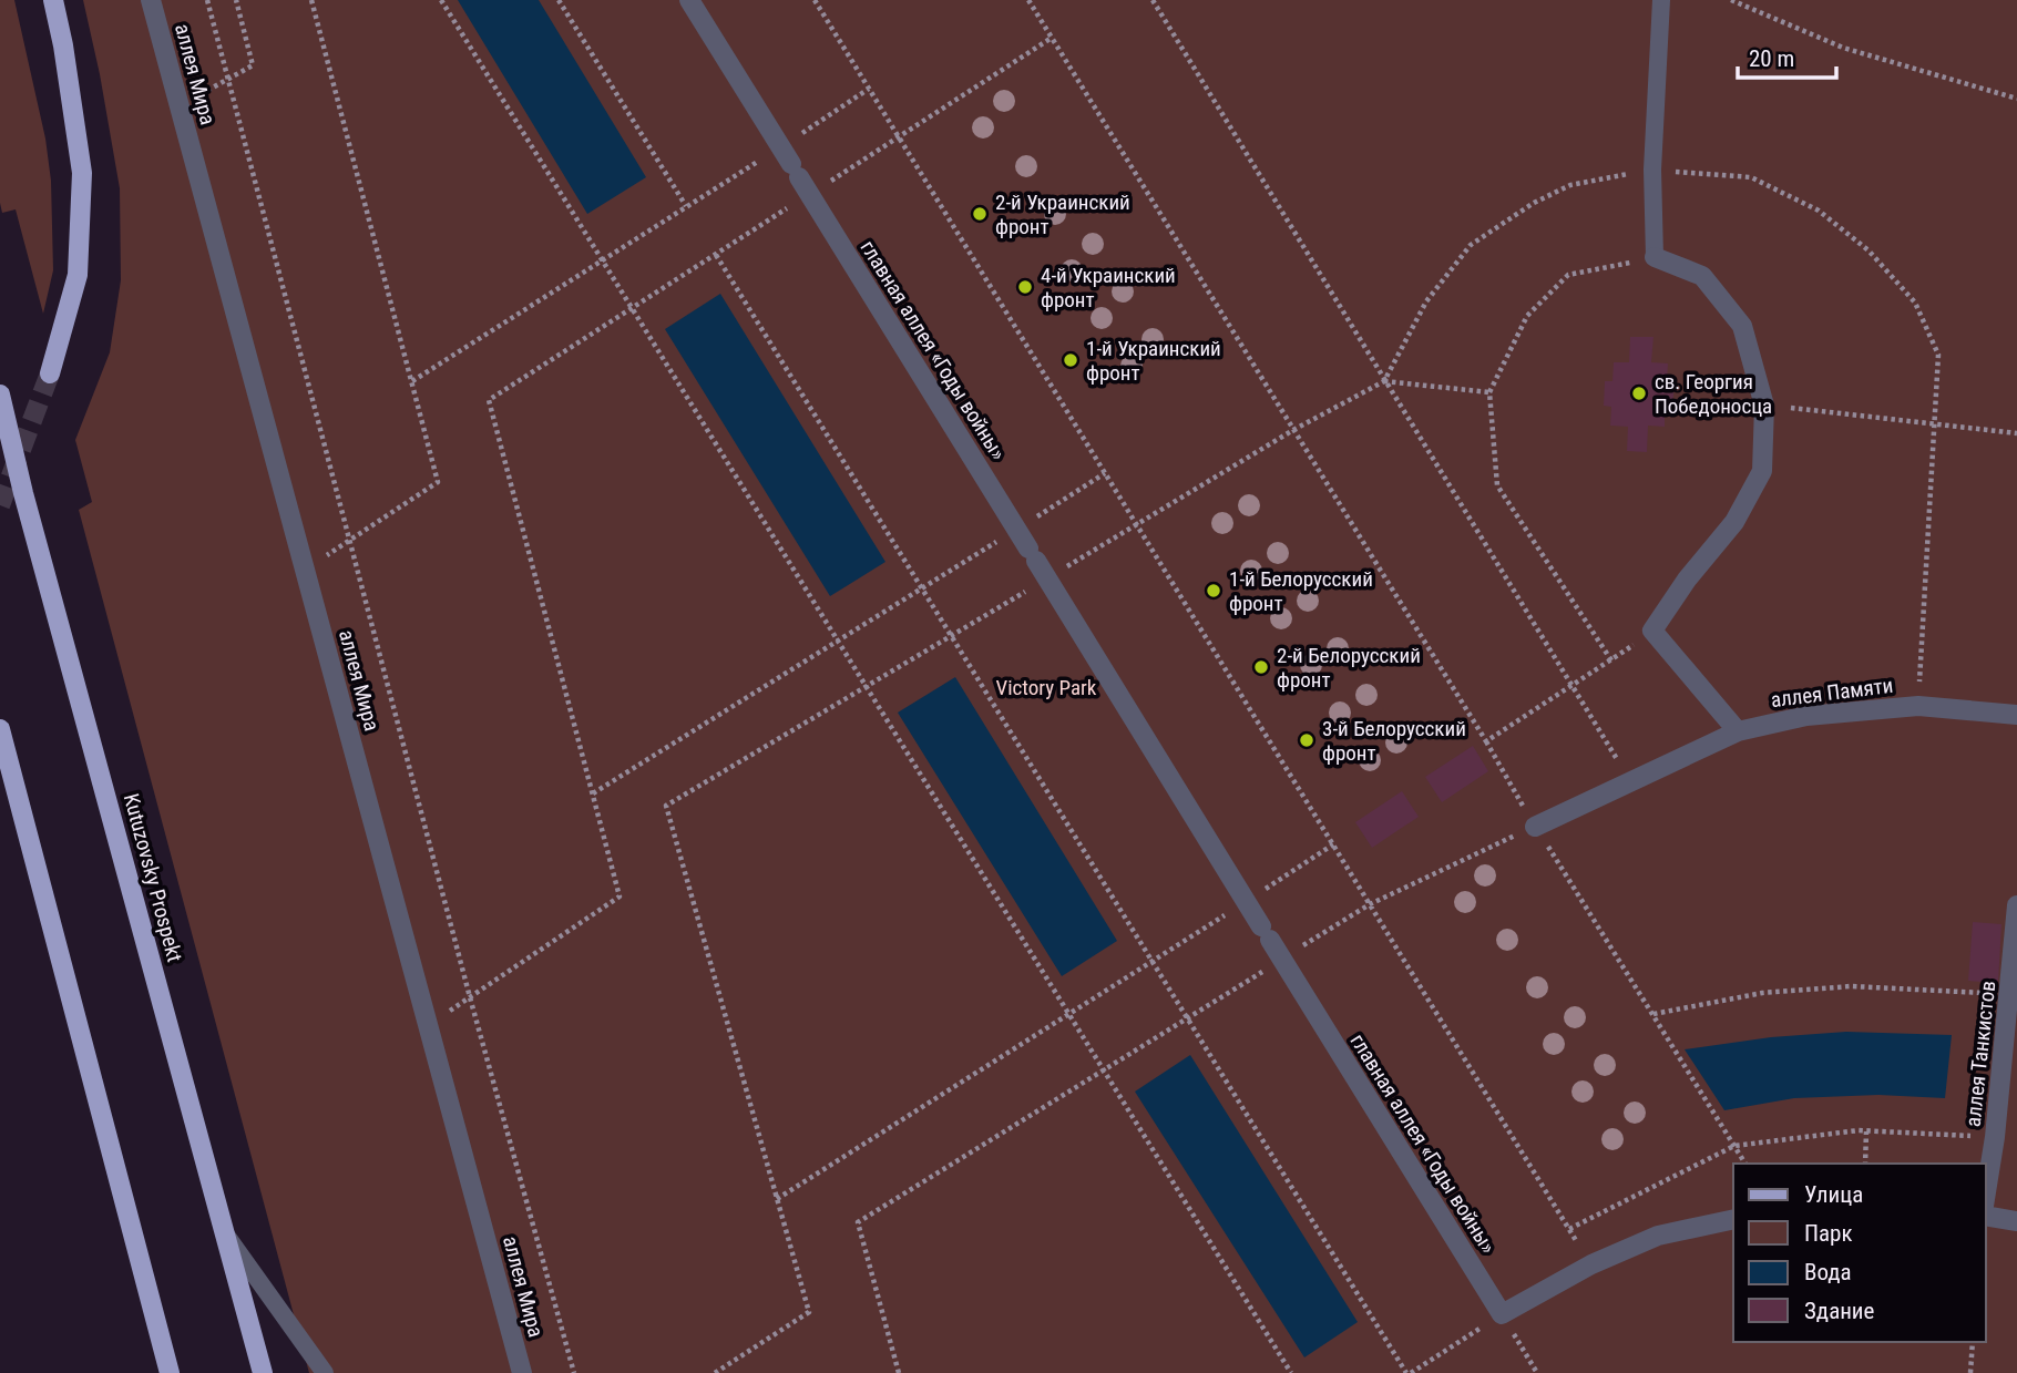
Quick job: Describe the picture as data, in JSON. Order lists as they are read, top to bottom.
{
  "streets": {
    "main road": ["Kutuzovsky Prospekt"],
    "street": [
      "аллея Мира",
      "главная аллея «Годы войны»",
      "аллея Памяти",
      "аллея Танкистов"
    ]
  },
  "parks": ["Victory Park"],
  "places": [
    "2-й Украинский фронт",
    "4-й Украинский фронт",
    "1-й Украинский фронт",
    "св. Георгия Победоносца",
    "1-й Белорусский фронт",
    "2-й Белорусский фронт",
    "3-й Белорусский фронт"
  ],
  "legend": [
    "Улица",
    "Парк",
    "Вода",
    "Здание"
  ],
  "scale_bar": "20 m"
}
